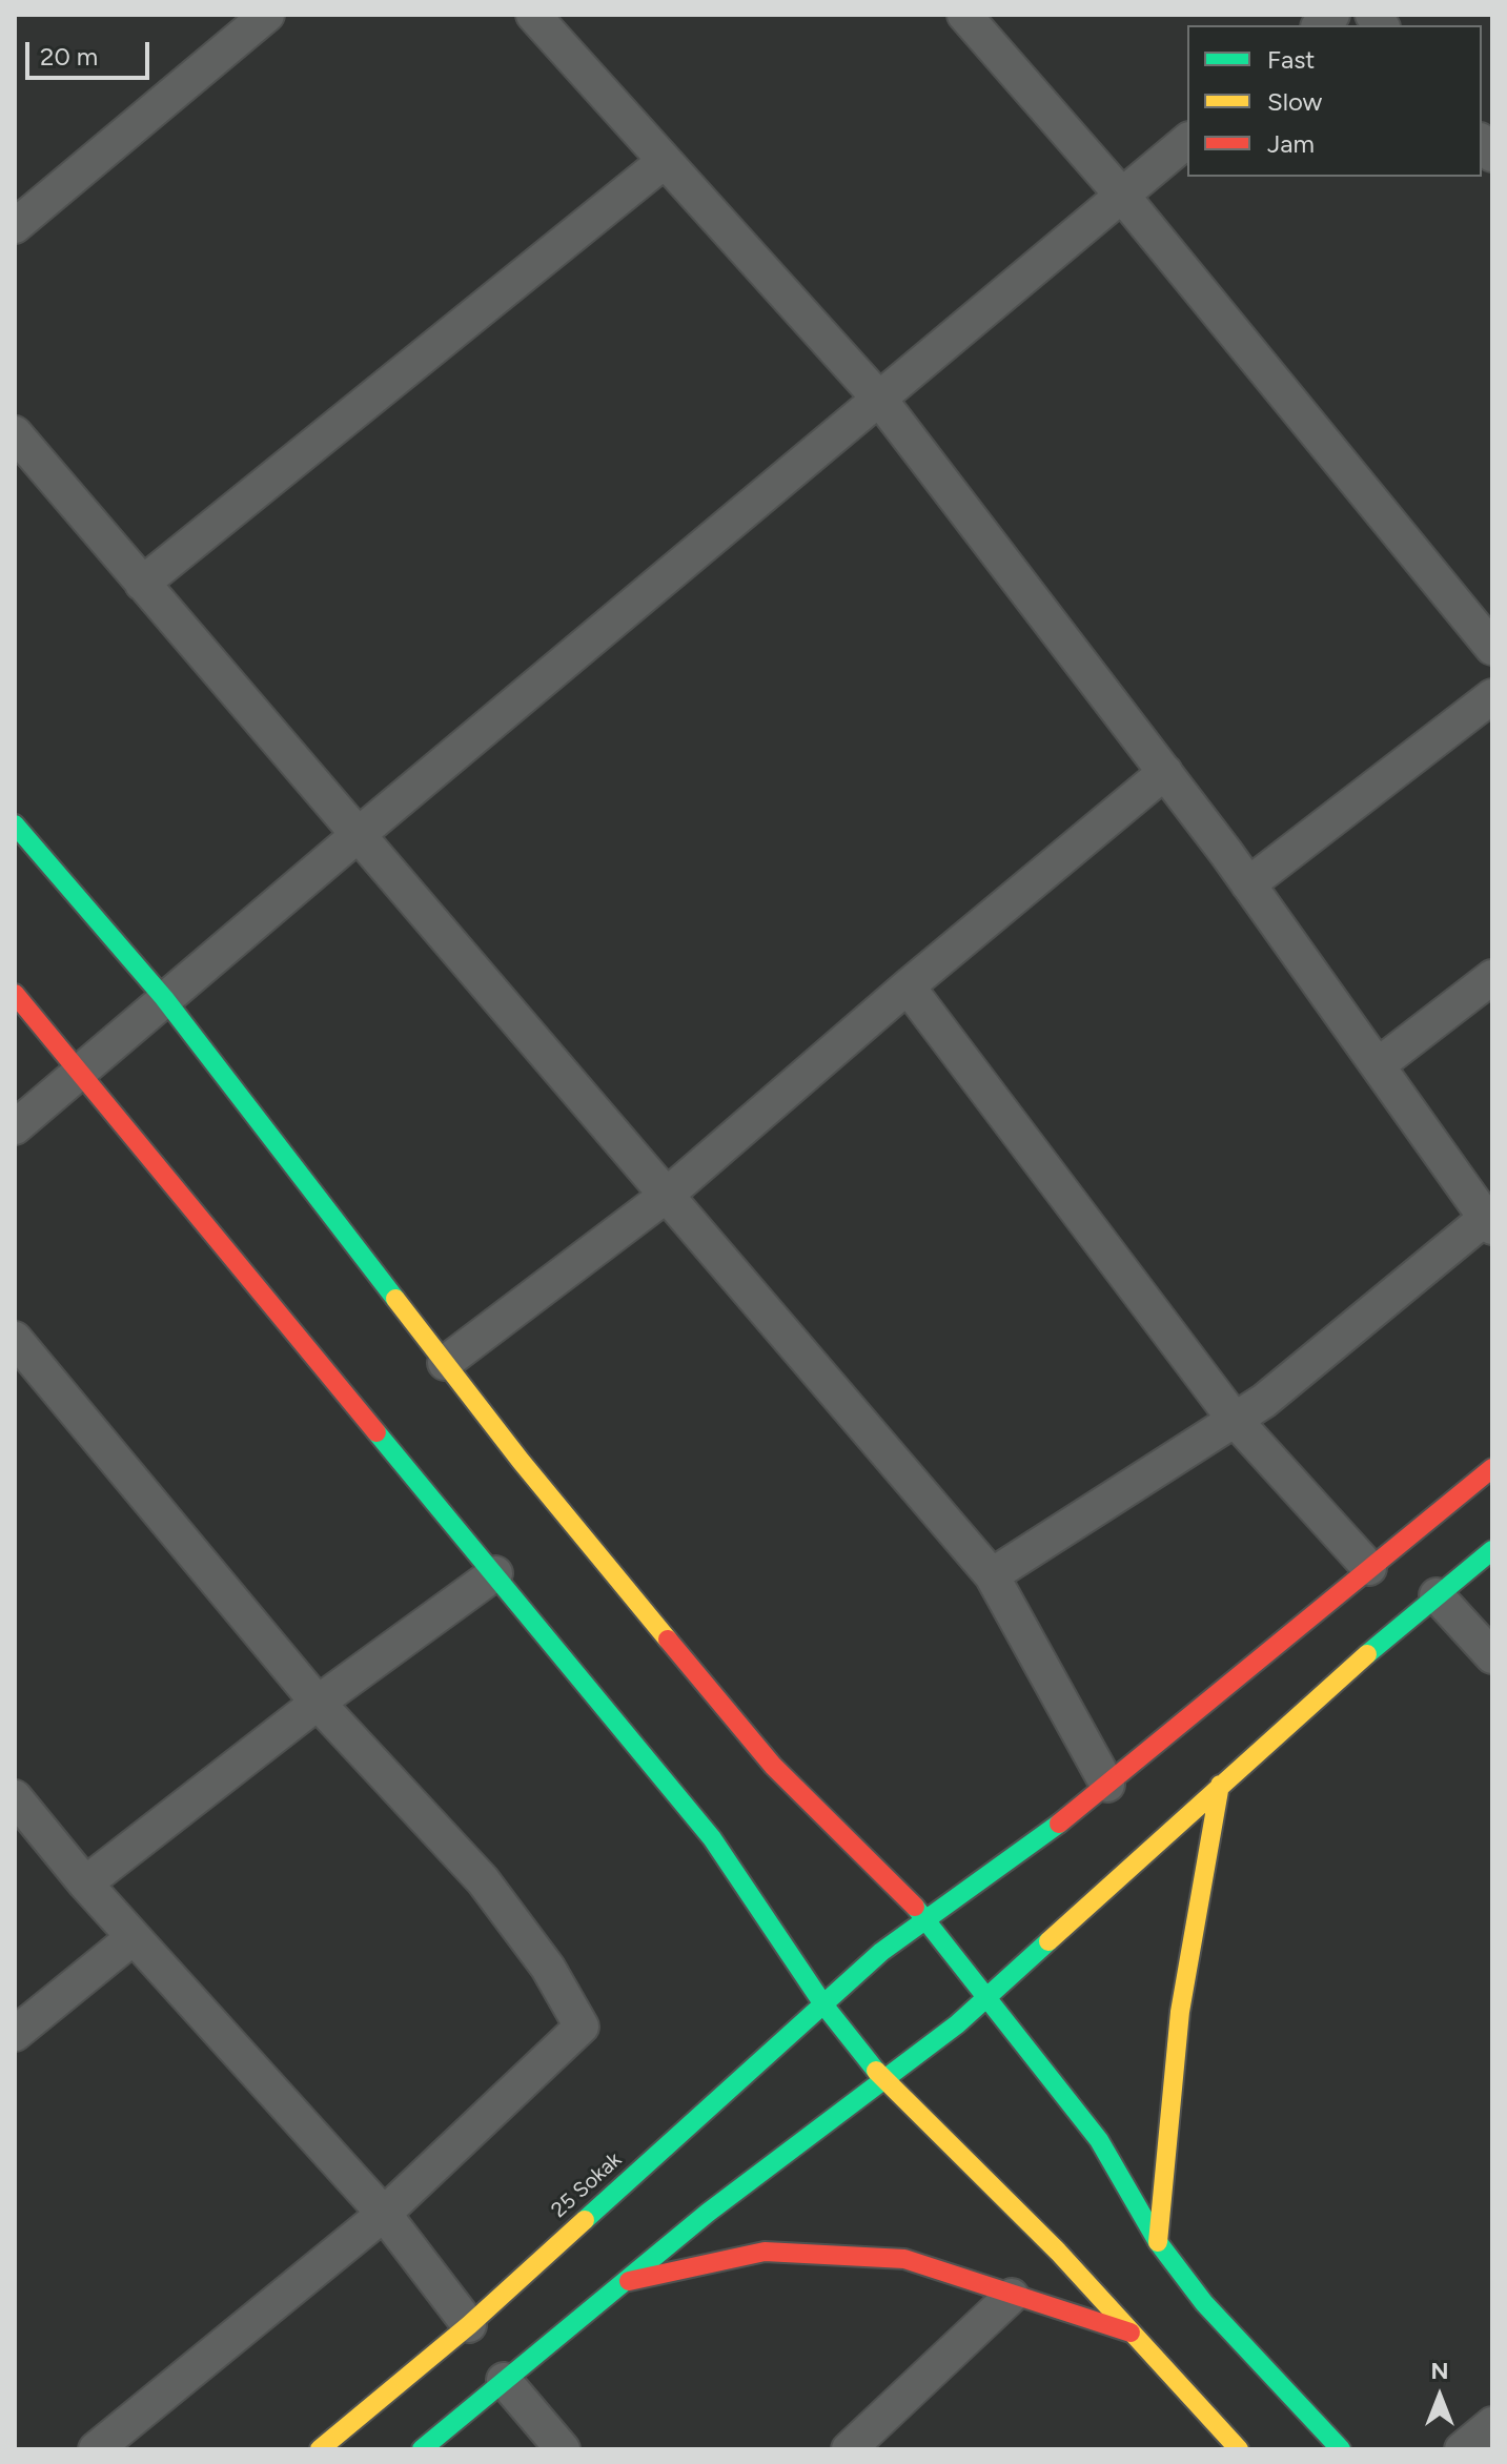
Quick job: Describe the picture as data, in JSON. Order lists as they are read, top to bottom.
{
  "streets": {
    "street": ["25 Sokak"]
  },
  "legend": ["Fast", "Slow", "Jam"],
  "scale_bar": "20 m",
  "north": "top"
}
